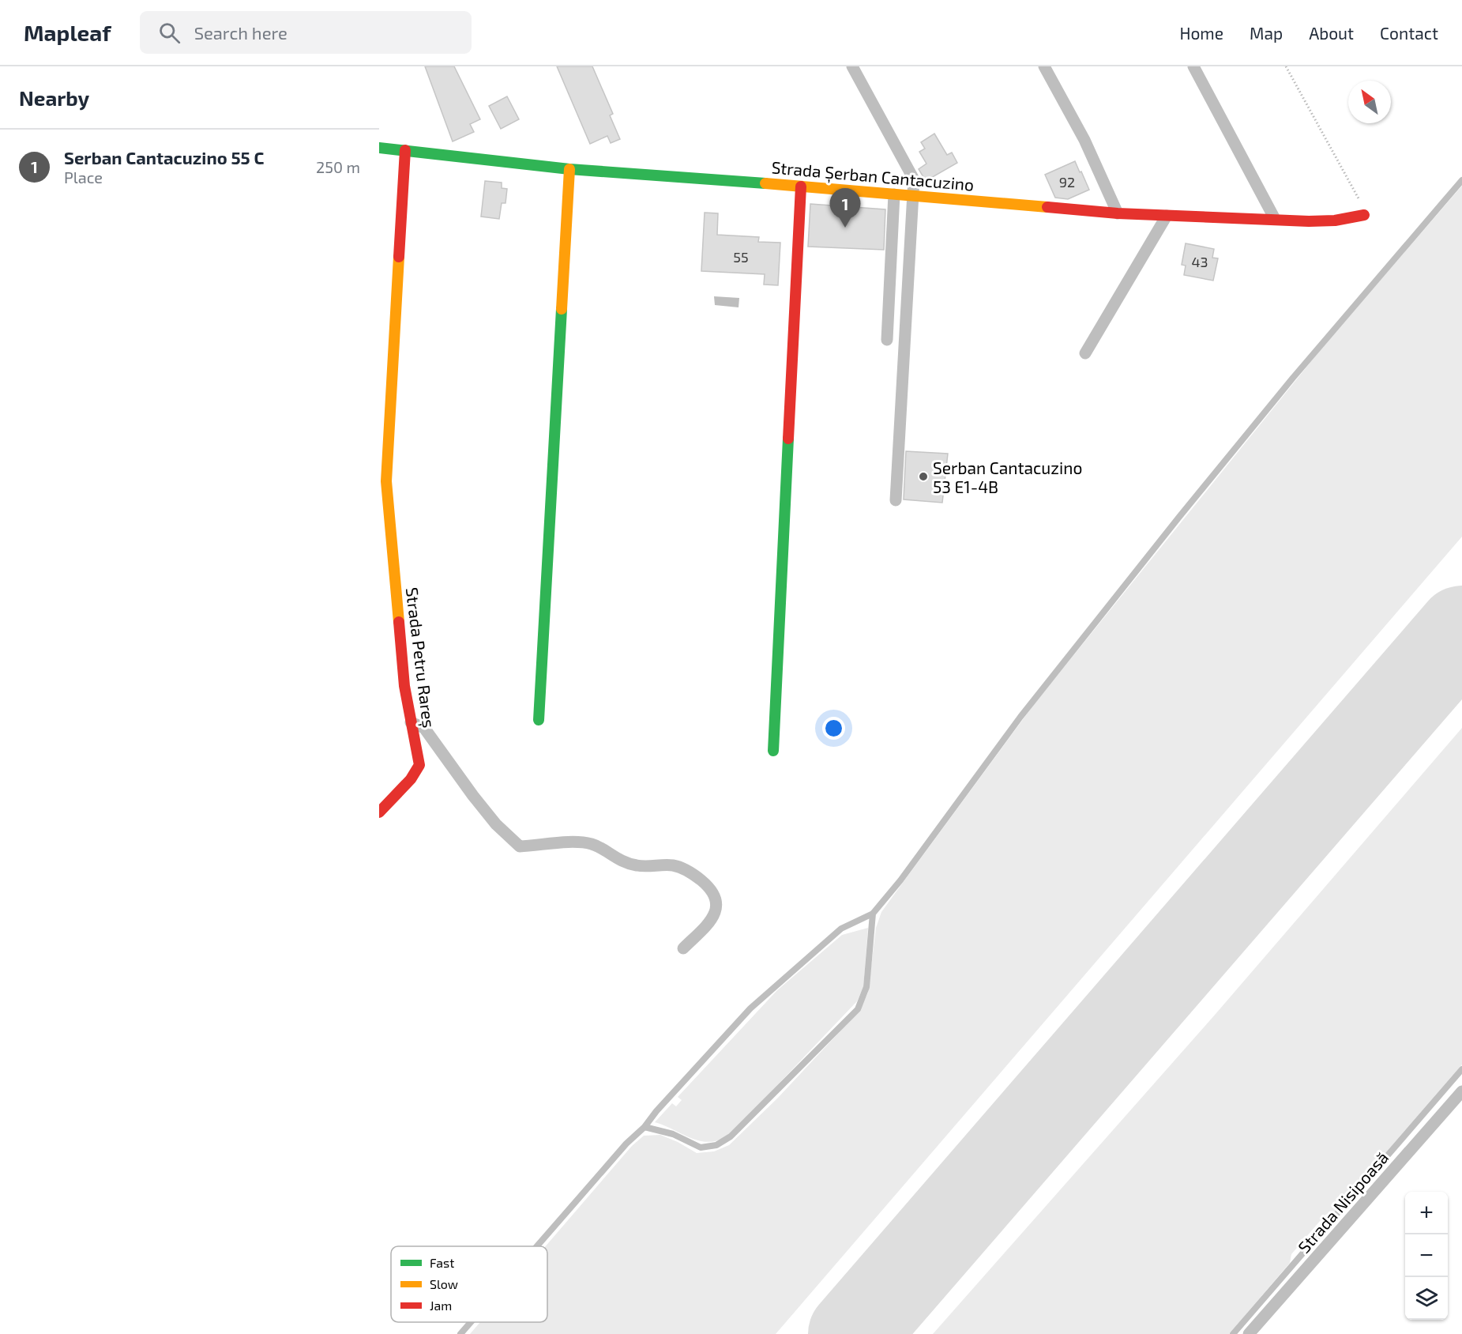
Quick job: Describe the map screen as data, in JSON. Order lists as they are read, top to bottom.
{
  "streets": {
    "street": ["Strada Șerban Cantacuzino", "Strada Petru Rareș", "Strada Nisipoasă"]
  },
  "crossings": [
    ["Strada Șerban Cantacuzino", "Strada Petru Rareș"]
  ],
  "places": ["Serban Cantacuzino 53 E1-4B"],
  "house_numbers": ["92", "55", "43"],
  "legend": ["Fast", "Slow", "Jam"],
  "north": "top left",
  "page": {
    "header": "Mapleaf",
    "search": "Search here",
    "nav": [
      "Home",
      "Map",
      "About",
      "Contact"
    ],
    "heading": "Nearby",
    "list": [
      {
        "mark": "1",
        "name": "Serban Cantacuzino 55 C",
        "note": "Place",
        "value": "250 m"
      }
    ],
    "pins": "1",
    "map_buttons": ["+", "−"]
  }
}
